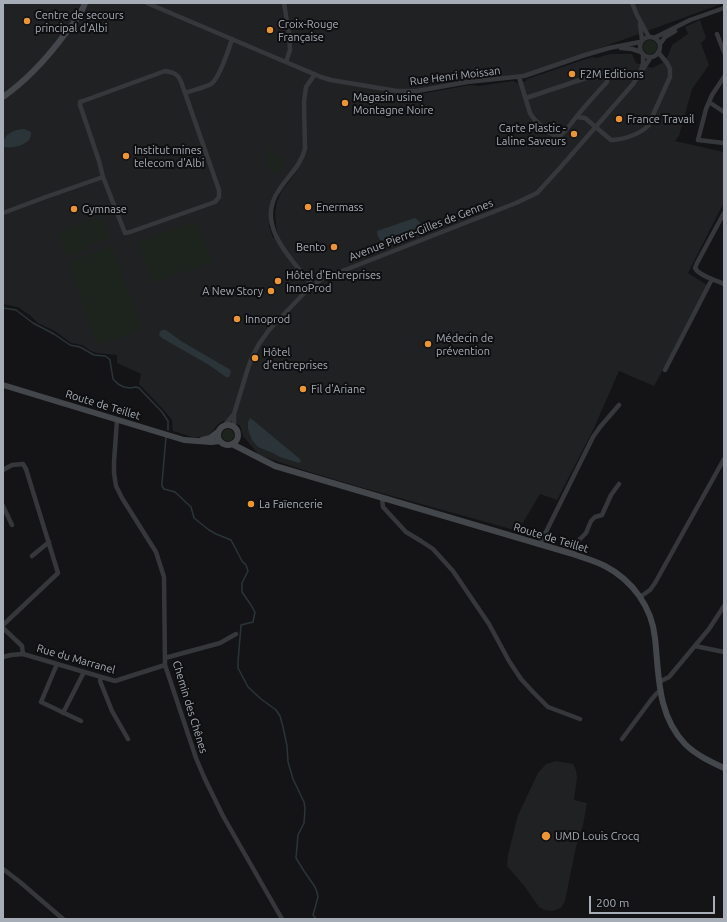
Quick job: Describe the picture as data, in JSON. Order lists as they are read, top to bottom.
{
  "streets": {
    "main road": ["Route de Teillet"],
    "street": [
      "Rue Henri Moissan",
      "Avenue Pierre-Gilles de Gennes",
      "Rue du Marranel",
      "Chemin des Chênes"
    ]
  },
  "crossings": [
    ["Rue Henri Moissan", "Avenue Pierre-Gilles de Gennes"],
    ["Avenue Pierre-Gilles de Gennes", "Route de Teillet"],
    ["Route de Teillet", "Chemin des Chênes"],
    ["Rue du Marranel", "Chemin des Chênes"]
  ],
  "places": [
    "Centre de secours principal d'Albi",
    "Croix-Rouge Française",
    "F2M Editions",
    "Magasin usine Montagne Noire",
    "France Travail",
    "Carte Plastic - Laline Saveurs",
    "Institut mines telecom d'Albi",
    "Enermass",
    "Gymnase",
    "Bento",
    "Hôtel d'Entreprises InnoProd",
    "A New Story",
    "Innoprod",
    "Médecin de prévention",
    "Hôtel d'entreprises",
    "Fil d'Ariane",
    "La Faïencerie",
    "UMD Louis Crocq"
  ],
  "scale_bar": "200 m"
}
